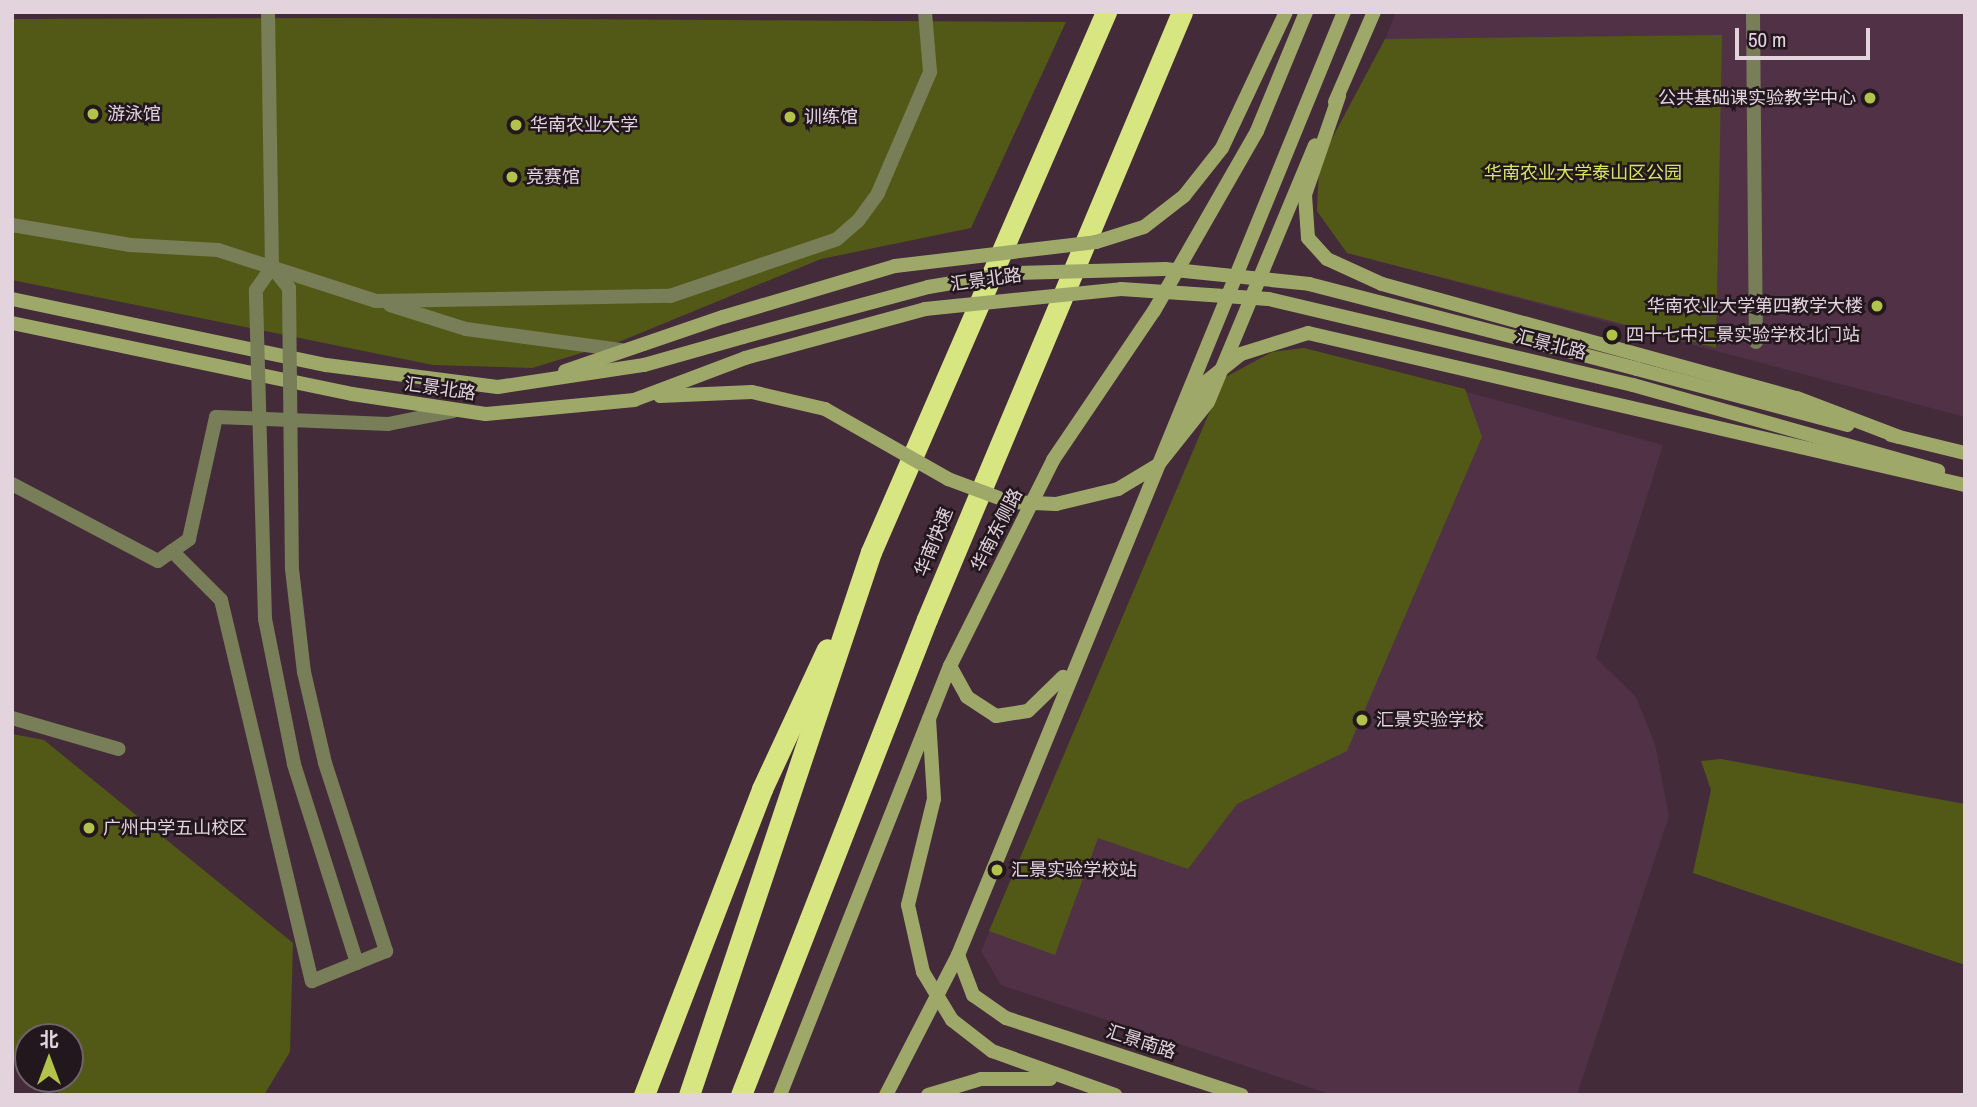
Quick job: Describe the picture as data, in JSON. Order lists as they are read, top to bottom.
{
  "streets": {
    "highway": ["华南快速"],
    "street": ["汇景北路", "华南东侧路", "汇景南路"]
  },
  "parks": ["华南农业大学泰山区公园"],
  "places": [
    "公共基础课实验教学中心",
    "游泳馆",
    "训练馆",
    "华南农业大学",
    "竞赛馆",
    "华南农业大学第四教学大楼",
    "四十七中汇景实验学校北门站",
    "汇景实验学校",
    "广州中学五山校区",
    "汇景实验学校站"
  ],
  "scale_bar": "50 m",
  "north": "top"
}
